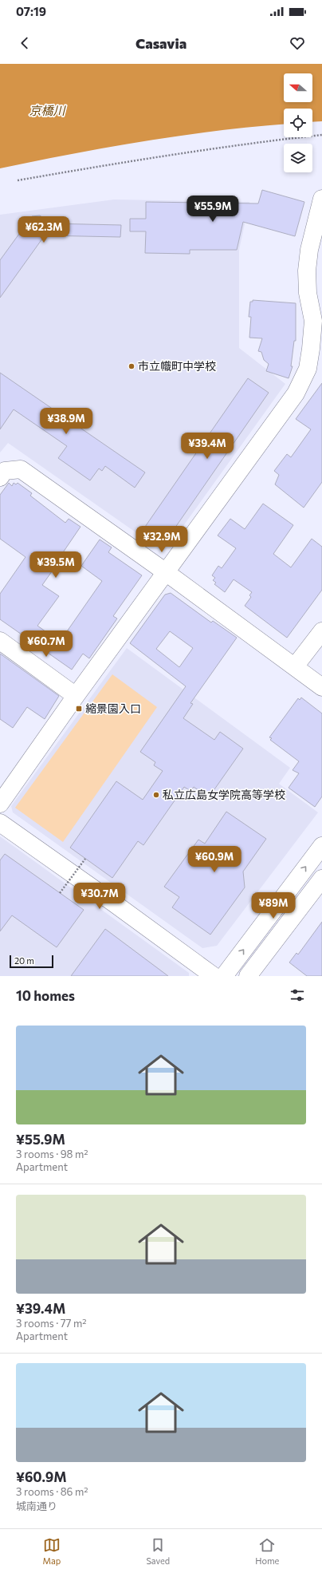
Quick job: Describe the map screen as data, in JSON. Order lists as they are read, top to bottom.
{
  "water": ["京橋川"],
  "places": {
    "other": ["市立幟町中学校", "私立広島女学院高等学校"],
    "transit": ["縮景園入口"]
  },
  "scale_bar": "20 m",
  "north": "left",
  "page": {
    "status": "07:19",
    "header": "Casavia",
    "price": [
      "¥55.9M",
      "¥62.3M",
      "¥38.9M",
      "¥39.4M",
      "¥32.9M",
      "¥39.5M",
      "¥60.7M",
      "¥60.9M",
      "¥30.7M",
      "¥89M"
    ],
    "scale": "20 m",
    "heading": "10 homes",
    "list": [
      {
        "name": "¥55.9M",
        "note": "3 rooms · 98 m² · Apartment"
      },
      {
        "name": "¥39.4M",
        "note": "3 rooms · 77 m² · Apartment"
      },
      {
        "name": "¥60.9M",
        "note": "3 rooms · 86 m² · 城南通り"
      }
    ],
    "tabs": ["Map", "Saved", "Home"]
  }
}
